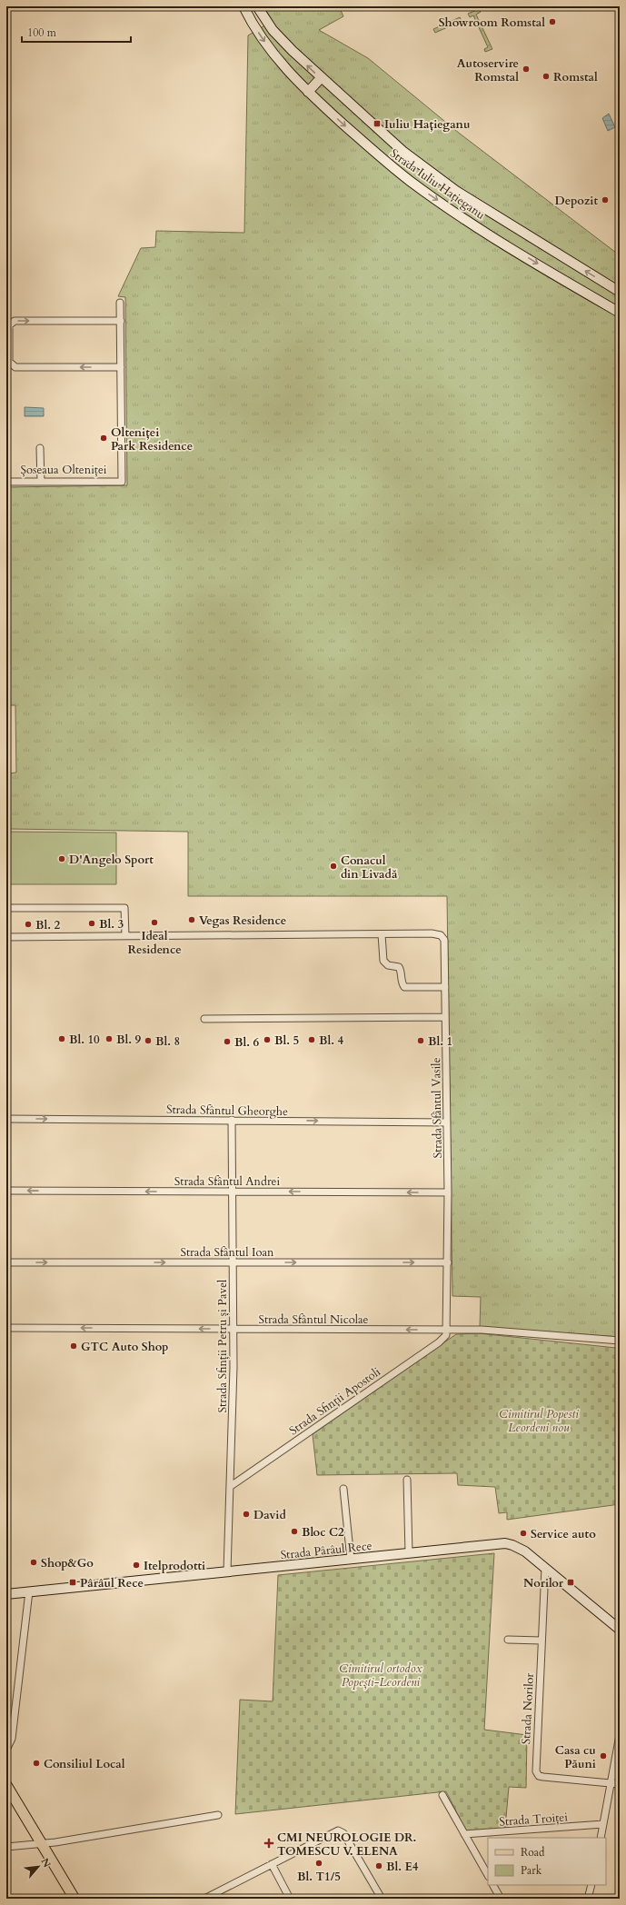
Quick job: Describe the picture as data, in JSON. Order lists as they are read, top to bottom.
{
  "streets": {
    "main road": ["Strada Iuliu Hațieganu", "Strada Pârâul Rece"],
    "street": [
      "Șoseaua Olteniței",
      "Strada Sfântul Vasile",
      "Strada Sfântul Gheorghe",
      "Strada Sfântul Andrei",
      "Strada Sfântul Ioan",
      "Strada Sfântul Nicolae",
      "Strada Sfinții Petru și Pavel",
      "Strada Sfinții Apostoli",
      "Strada Norilor",
      "Strada Troiței"
    ]
  },
  "crossings": [
    ["Strada Sfântul Vasile", "Strada Sfântul Gheorghe"],
    ["Strada Sfântul Vasile", "Strada Sfântul Andrei"],
    ["Strada Sfântul Vasile", "Strada Sfântul Ioan"],
    ["Strada Sfântul Vasile", "Strada Sfântul Nicolae"],
    ["Strada Sfântul Vasile", "Strada Sfinții Apostoli"],
    ["Strada Sfântul Gheorghe", "Strada Sfinții Petru și Pavel"],
    ["Strada Sfântul Andrei", "Strada Sfinții Petru și Pavel"],
    ["Strada Sfântul Ioan", "Strada Sfinții Petru și Pavel"],
    ["Strada Sfântul Nicolae", "Strada Sfinții Petru și Pavel"],
    ["Strada Sfântul Nicolae", "Strada Sfinții Apostoli"],
    ["Strada Sfinții Petru și Pavel", "Strada Sfinții Apostoli"],
    ["Strada Sfinții Petru și Pavel", "Strada Pârâul Rece"],
    ["Strada Pârâul Rece", "Strada Norilor"]
  ],
  "one_way": [
    "Strada Sfântul Gheorghe",
    "Strada Sfântul Andrei",
    "Strada Sfântul Ioan",
    "Strada Sfântul Nicolae"
  ],
  "parks": ["Cimitirul Popesti Leordeni nou", "Cimitirul ortodox Popești-Leordeni"],
  "places": {
    "other": [
      "Showroom Romstal",
      "Autoservire Romstal",
      "Romstal",
      "Depozit",
      "Olteniței Park Residence",
      "D'Angelo Sport",
      "Conacul din Livadă",
      "Vegas Residence",
      "Ideal Residence",
      "Bl. 3",
      "Bl. 2",
      "Bl. 10",
      "Bl. 9",
      "Bl. 5",
      "Bl. 4",
      "Bl. 8",
      "Bl. 1",
      "Bl. 6",
      "GTC Auto Shop",
      "David",
      "Bloc C2",
      "Service auto",
      "Shop&Go",
      "Itelprodotti",
      "Casa cu Păuni",
      "Consiliul Local",
      "Bl. T1/5",
      "Bl. E4"
    ],
    "transit": ["Iuliu Hațieganu", "Pârâul Rece", "Norilor"],
    "health": ["CMI NEUROLOGIE DR. TOMESCU V. ELENA"]
  },
  "legend": ["Road", "Park"],
  "scale_bar": "100 m",
  "north": "top right"
}
